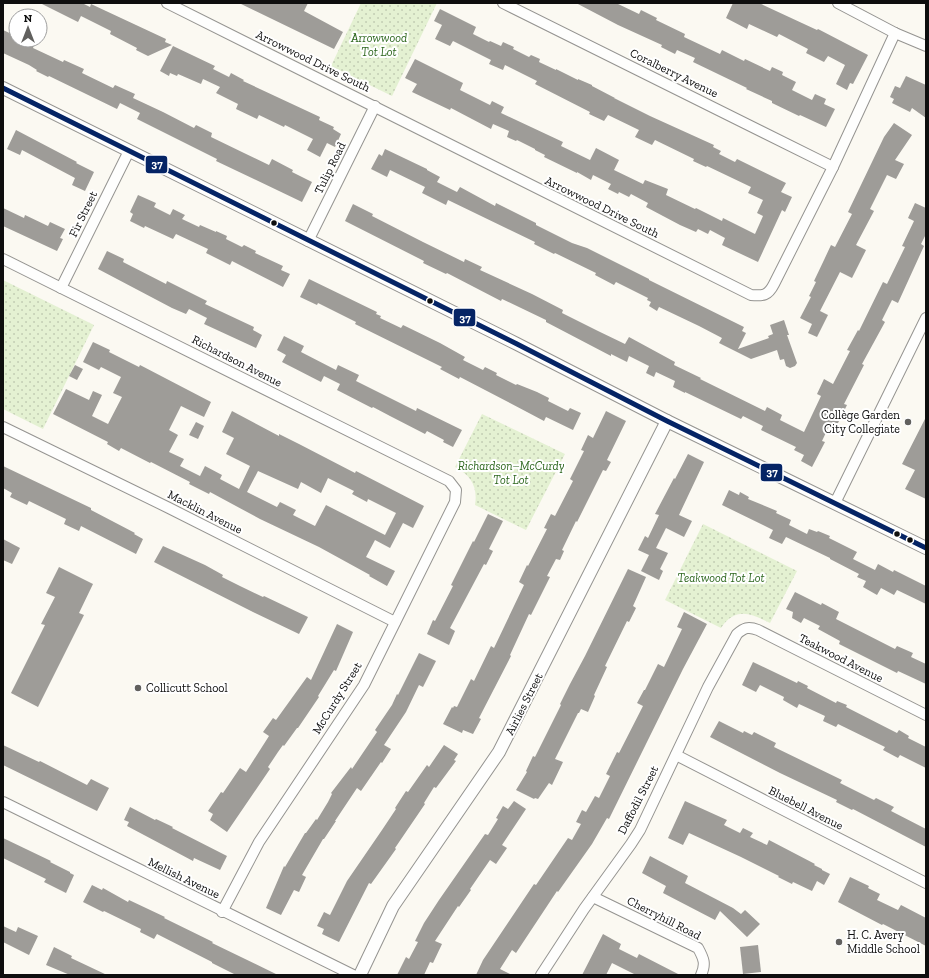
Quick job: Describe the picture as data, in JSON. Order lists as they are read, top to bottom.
{
  "streets": {
    "street": [
      "Arrowwood Drive South",
      "Coralberry Avenue",
      "Tulip Road",
      "Fir Street",
      "Richardson Avenue",
      "Macklin Avenue",
      "Teakwood Avenue",
      "McCurdy Street",
      "Airlies Street",
      "Daffodil Street",
      "Bluebell Avenue",
      "Mellish Avenue",
      "Cherryhill Road"
    ]
  },
  "crossings": [
    ["Arrowwood Drive South", "Coralberry Avenue"],
    ["Arrowwood Drive South", "Tulip Road"],
    ["Fir Street", "Richardson Avenue"],
    ["Richardson Avenue", "McCurdy Street"],
    ["Macklin Avenue", "McCurdy Street"],
    ["Teakwood Avenue", "Daffodil Street"],
    ["McCurdy Street", "Mellish Avenue"],
    ["Daffodil Street", "Bluebell Avenue"],
    ["Daffodil Street", "Cherryhill Road"]
  ],
  "parks": ["Arrowwood Tot Lot", "Richardson–McCurdy Tot Lot", "Teakwood Tot Lot"],
  "places": ["Collège Garden City Collegiate", "Collicutt School", "H. C. Avery Middle School"],
  "lines": ["transit line 37"],
  "north": "top"
}
